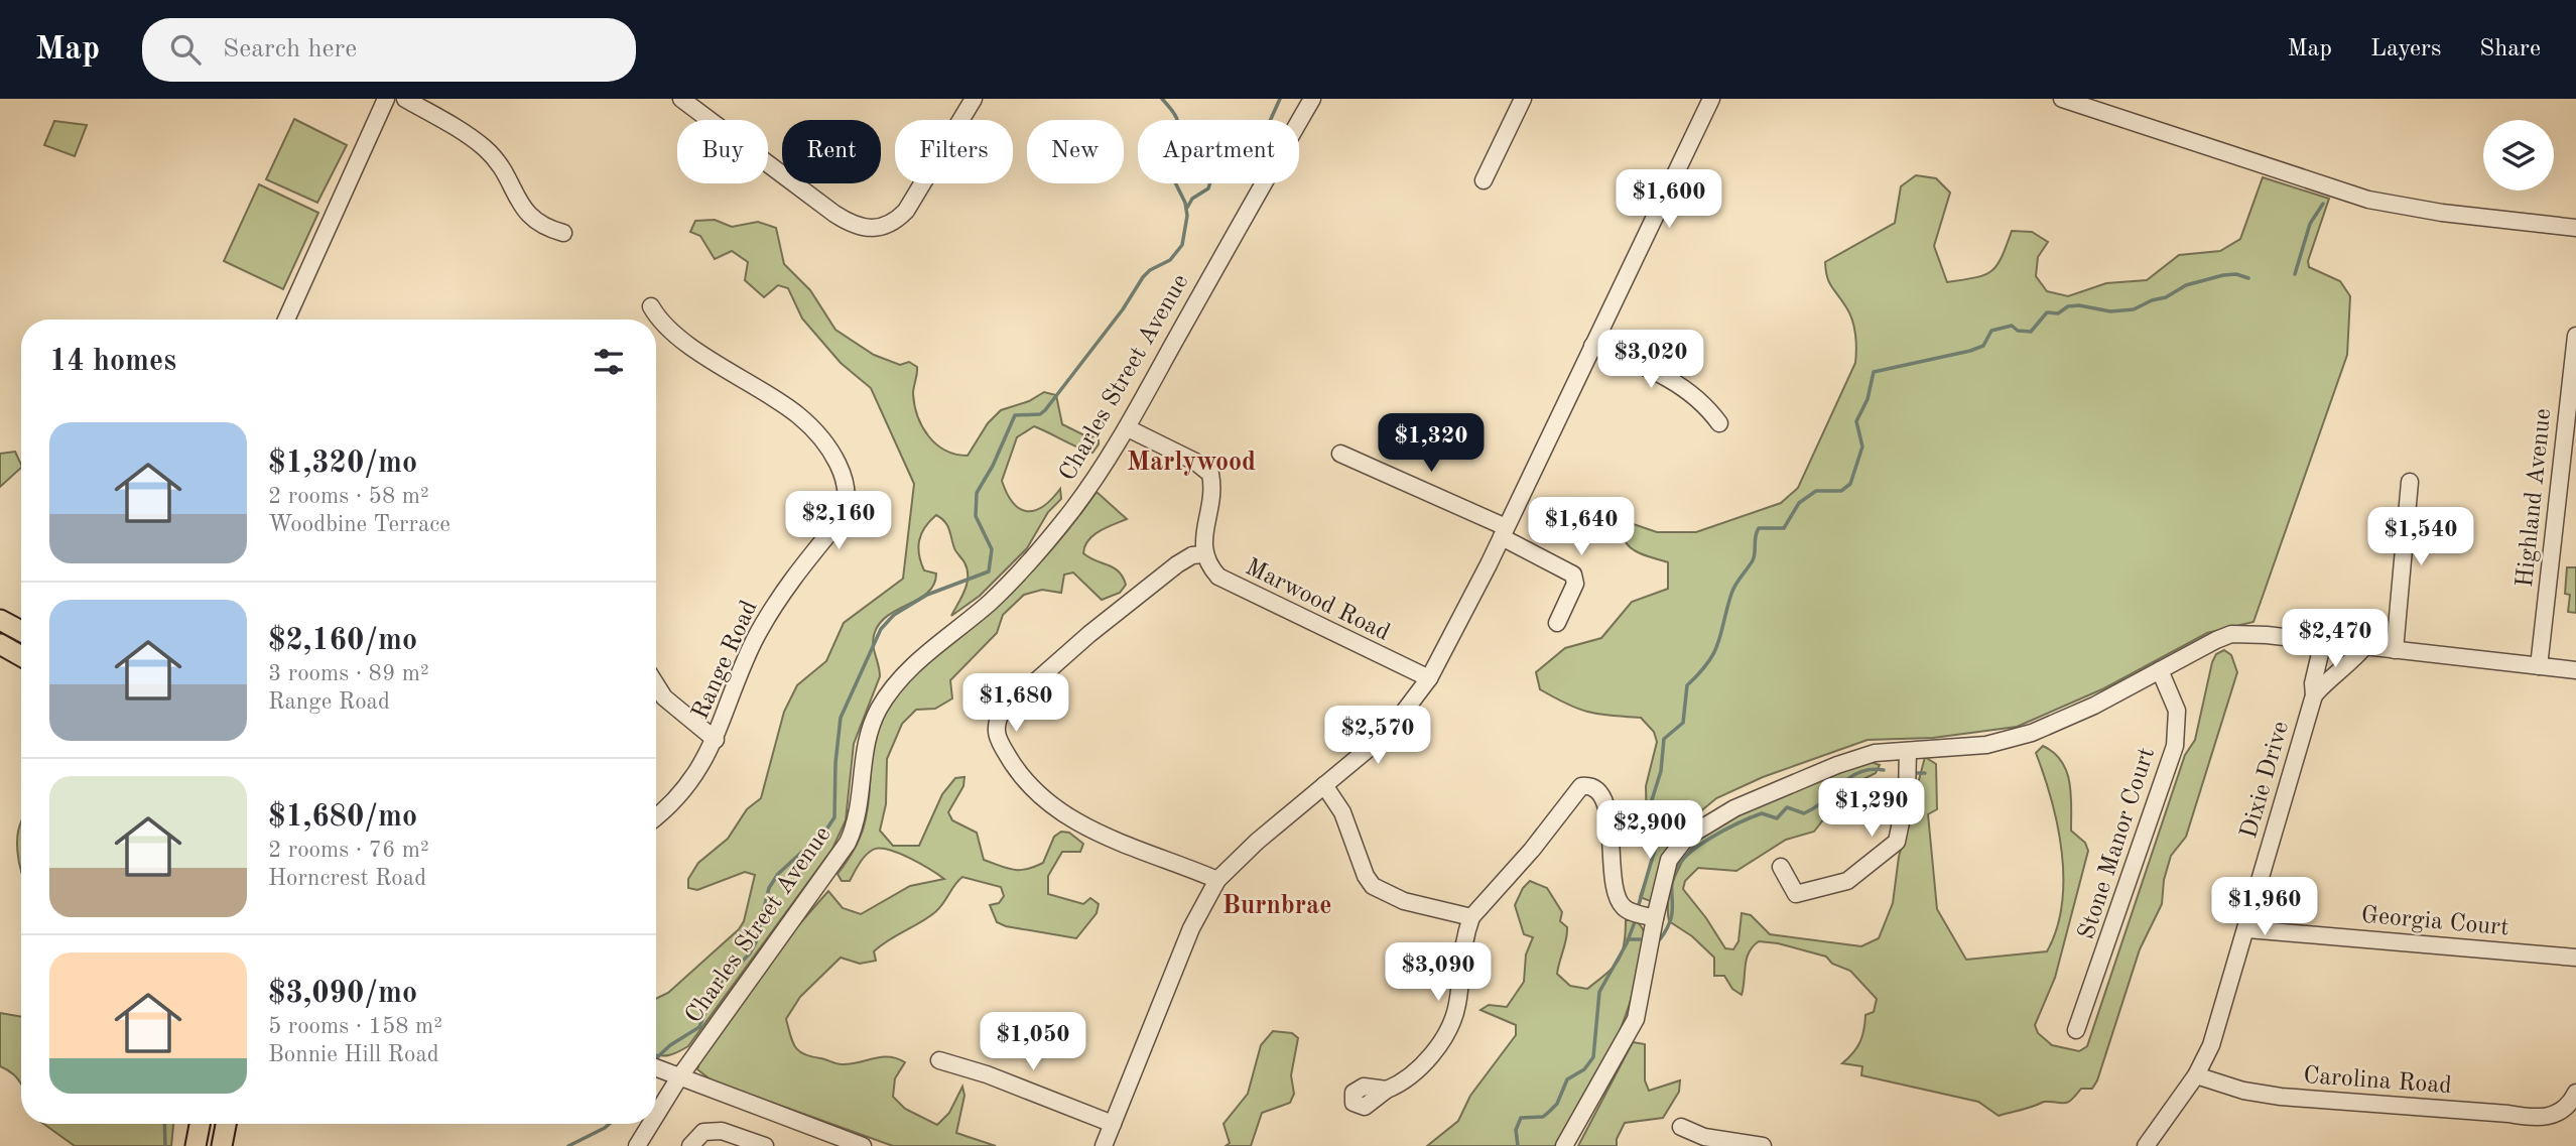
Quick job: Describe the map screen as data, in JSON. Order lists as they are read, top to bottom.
{
  "streets": {
    "street": [
      "Charles Street Avenue",
      "Highland Avenue",
      "Marwood Road",
      "Range Road",
      "Dixie Drive",
      "Stone Manor Court",
      "Georgia Court",
      "Carolina Road"
    ]
  },
  "crossings": [
    ["Dixie Drive", "Georgia Court"],
    ["Dixie Drive", "Carolina Road"]
  ],
  "districts": ["Marlywood", "Burnbrae"],
  "page": {
    "header": "Map",
    "search": "Search here",
    "nav": ["Map", "Layers", "Share"],
    "chip": [
      "Buy",
      "Rent",
      "Filters",
      "New",
      "Apartment"
    ],
    "price": [
      "$1,600",
      "$3,020",
      "$1,320",
      "$2,160",
      "$1,640",
      "$1,540",
      "$2,470",
      "$1,680",
      "$2,570",
      "$1,290",
      "$2,900",
      "$1,960",
      "$3,090",
      "$1,050"
    ],
    "heading": "14 homes",
    "list": [
      {
        "name": "$1,320/mo",
        "note": "2 rooms · 58 m² · Woodbine Terrace"
      },
      {
        "name": "$2,160/mo",
        "note": "3 rooms · 89 m² · Range Road"
      },
      {
        "name": "$1,680/mo",
        "note": "2 rooms · 76 m² · Horncrest Road"
      },
      {
        "name": "$3,090/mo",
        "note": "5 rooms · 158 m² · Bonnie Hill Road"
      }
    ]
  }
}
